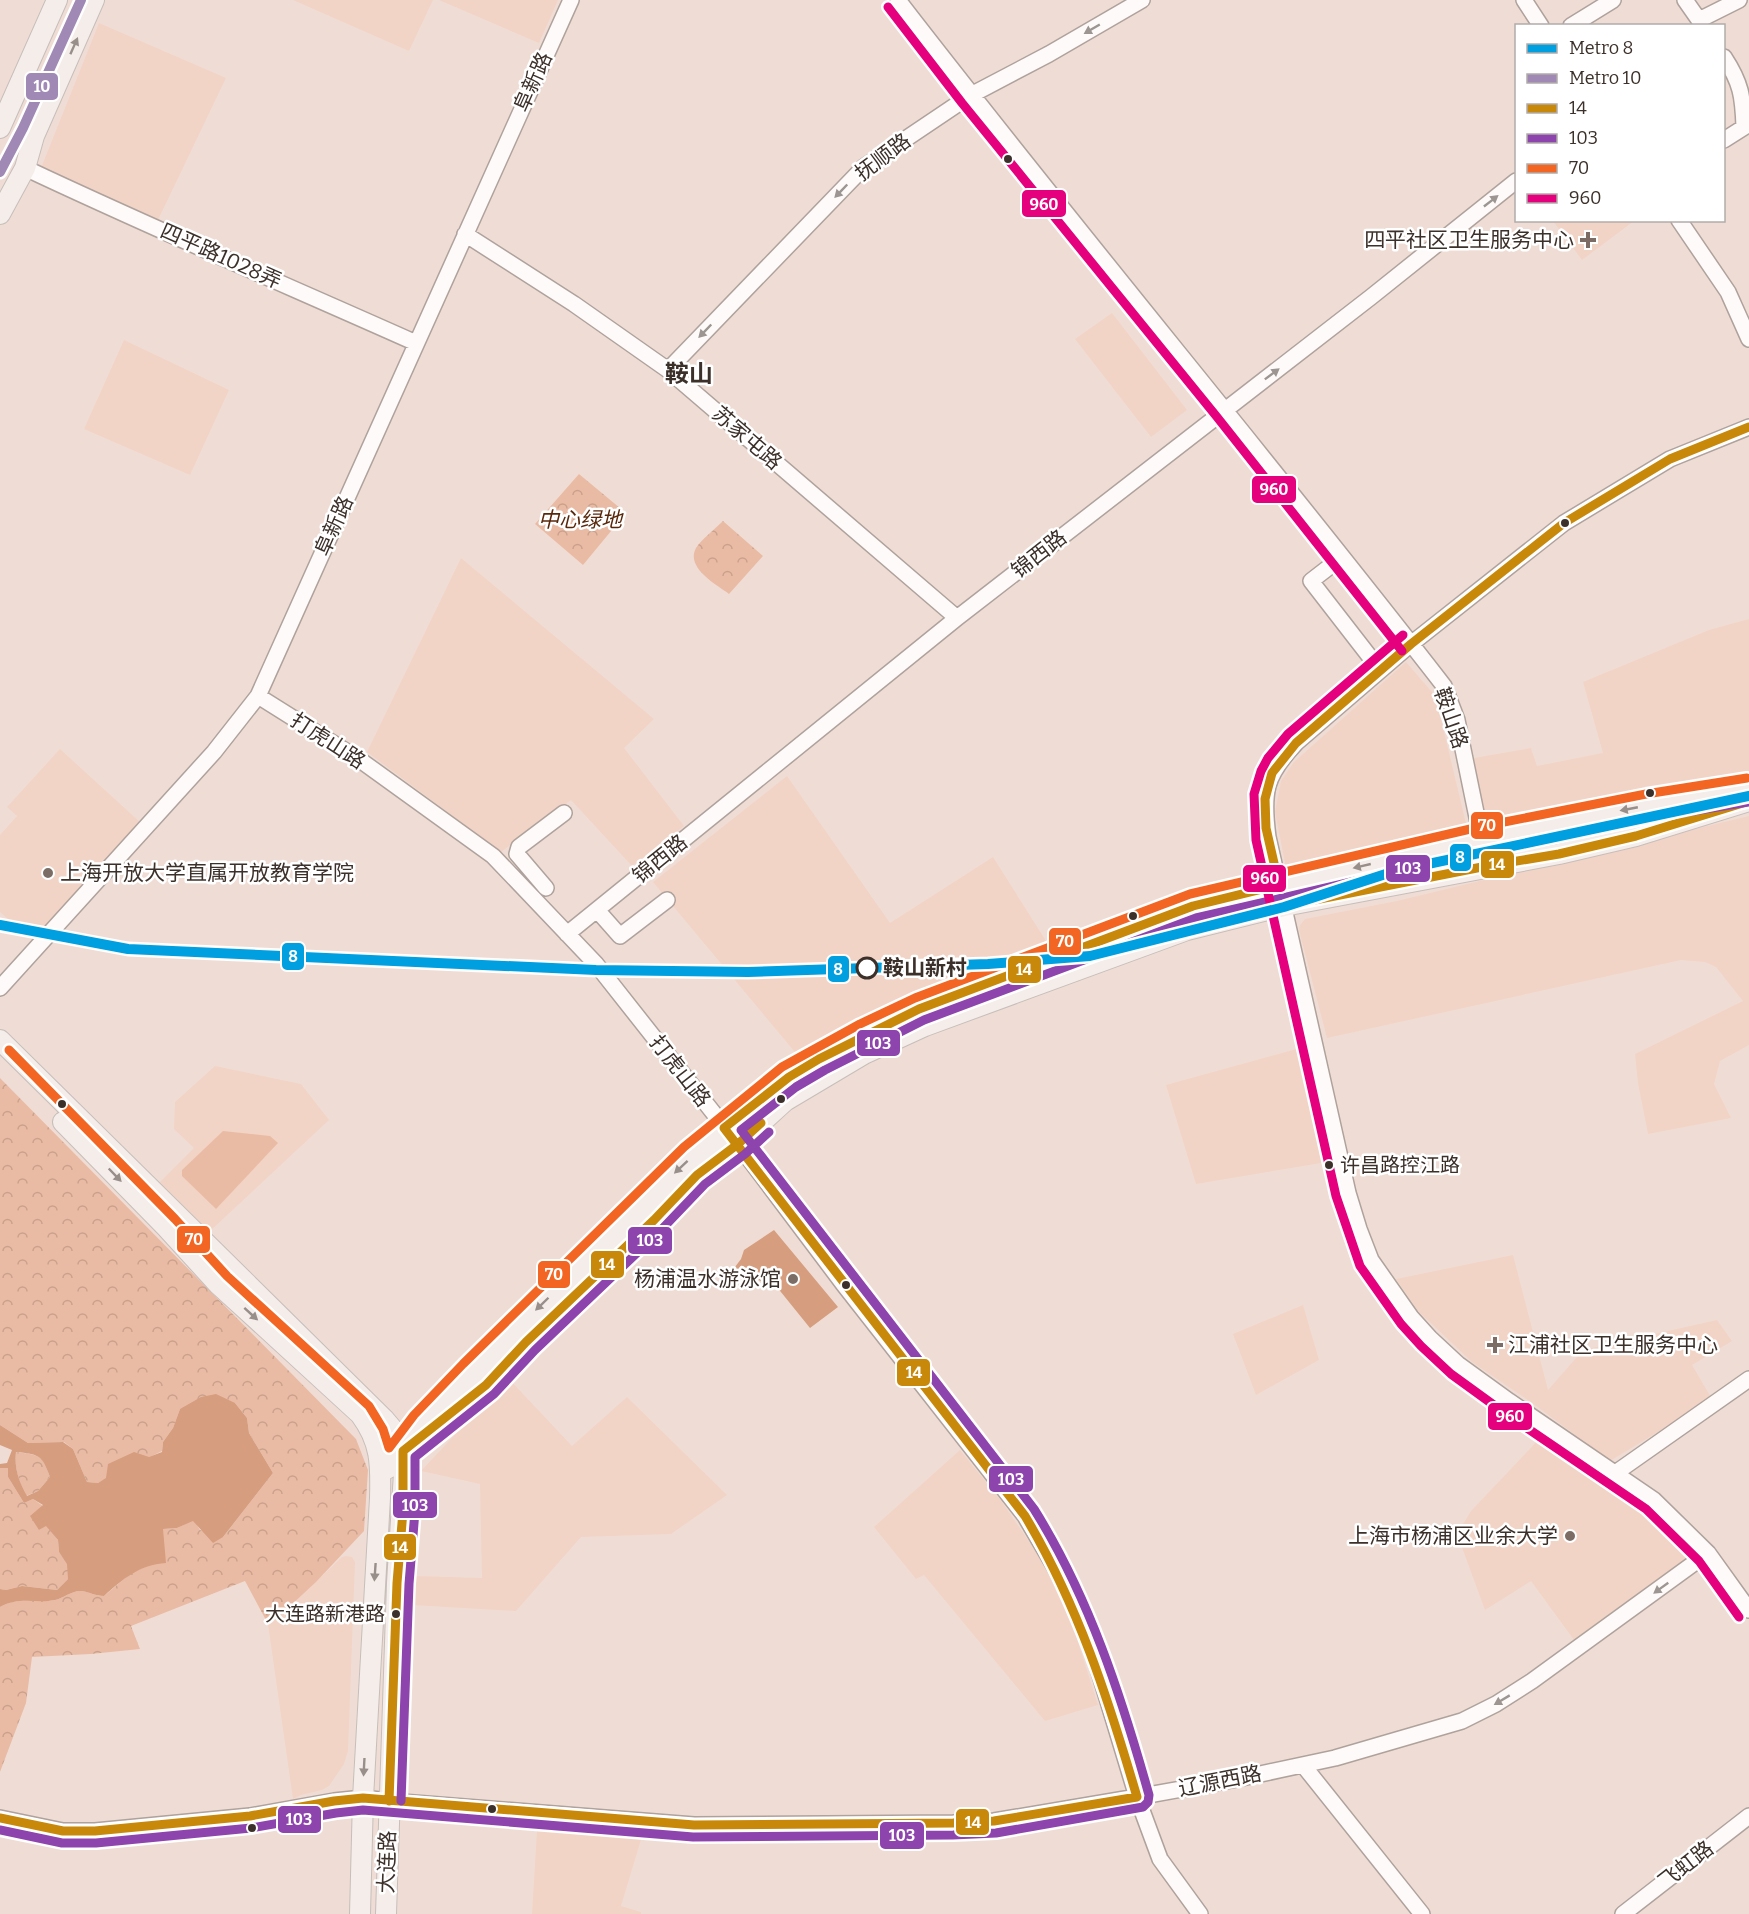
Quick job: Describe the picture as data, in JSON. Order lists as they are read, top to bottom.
{
  "streets": {
    "main road": ["大连路"],
    "street": [
      "阜新路",
      "抚顺路",
      "四平路1028弄",
      "苏家屯路",
      "锦西路",
      "鞍山路",
      "打虎山路",
      "辽源西路",
      "飞虹路"
    ]
  },
  "crossings": [
    ["阜新路", "四平路1028弄"],
    ["阜新路", "苏家屯路"],
    ["阜新路", "打虎山路"],
    ["抚顺路", "苏家屯路"],
    ["抚顺路", "鞍山路"],
    ["苏家屯路", "锦西路"],
    ["锦西路", "鞍山路"],
    ["锦西路", "打虎山路"],
    ["打虎山路", "辽源西路"],
    ["辽源西路", "大连路"]
  ],
  "one_way": ["抚顺路"],
  "districts": ["鞍山"],
  "parks": ["中心绿地"],
  "places": {
    "health": ["四平社区卫生服务中心", "江浦社区卫生服务中心"],
    "other": [
      "上海开放大学直属开放教育学院",
      "鞍山新村",
      "许昌路控江路",
      "杨浦温水游泳馆",
      "上海市杨浦区业余大学",
      "大连路新港路"
    ]
  },
  "lines": [
    "metro line 10",
    "transit line 960",
    "transit line 14",
    "transit line 70",
    "metro line 8",
    "transit line 103"
  ],
  "legend": [
    "Metro 8",
    "Metro 10",
    "14",
    "103",
    "70",
    "960"
  ]
}
